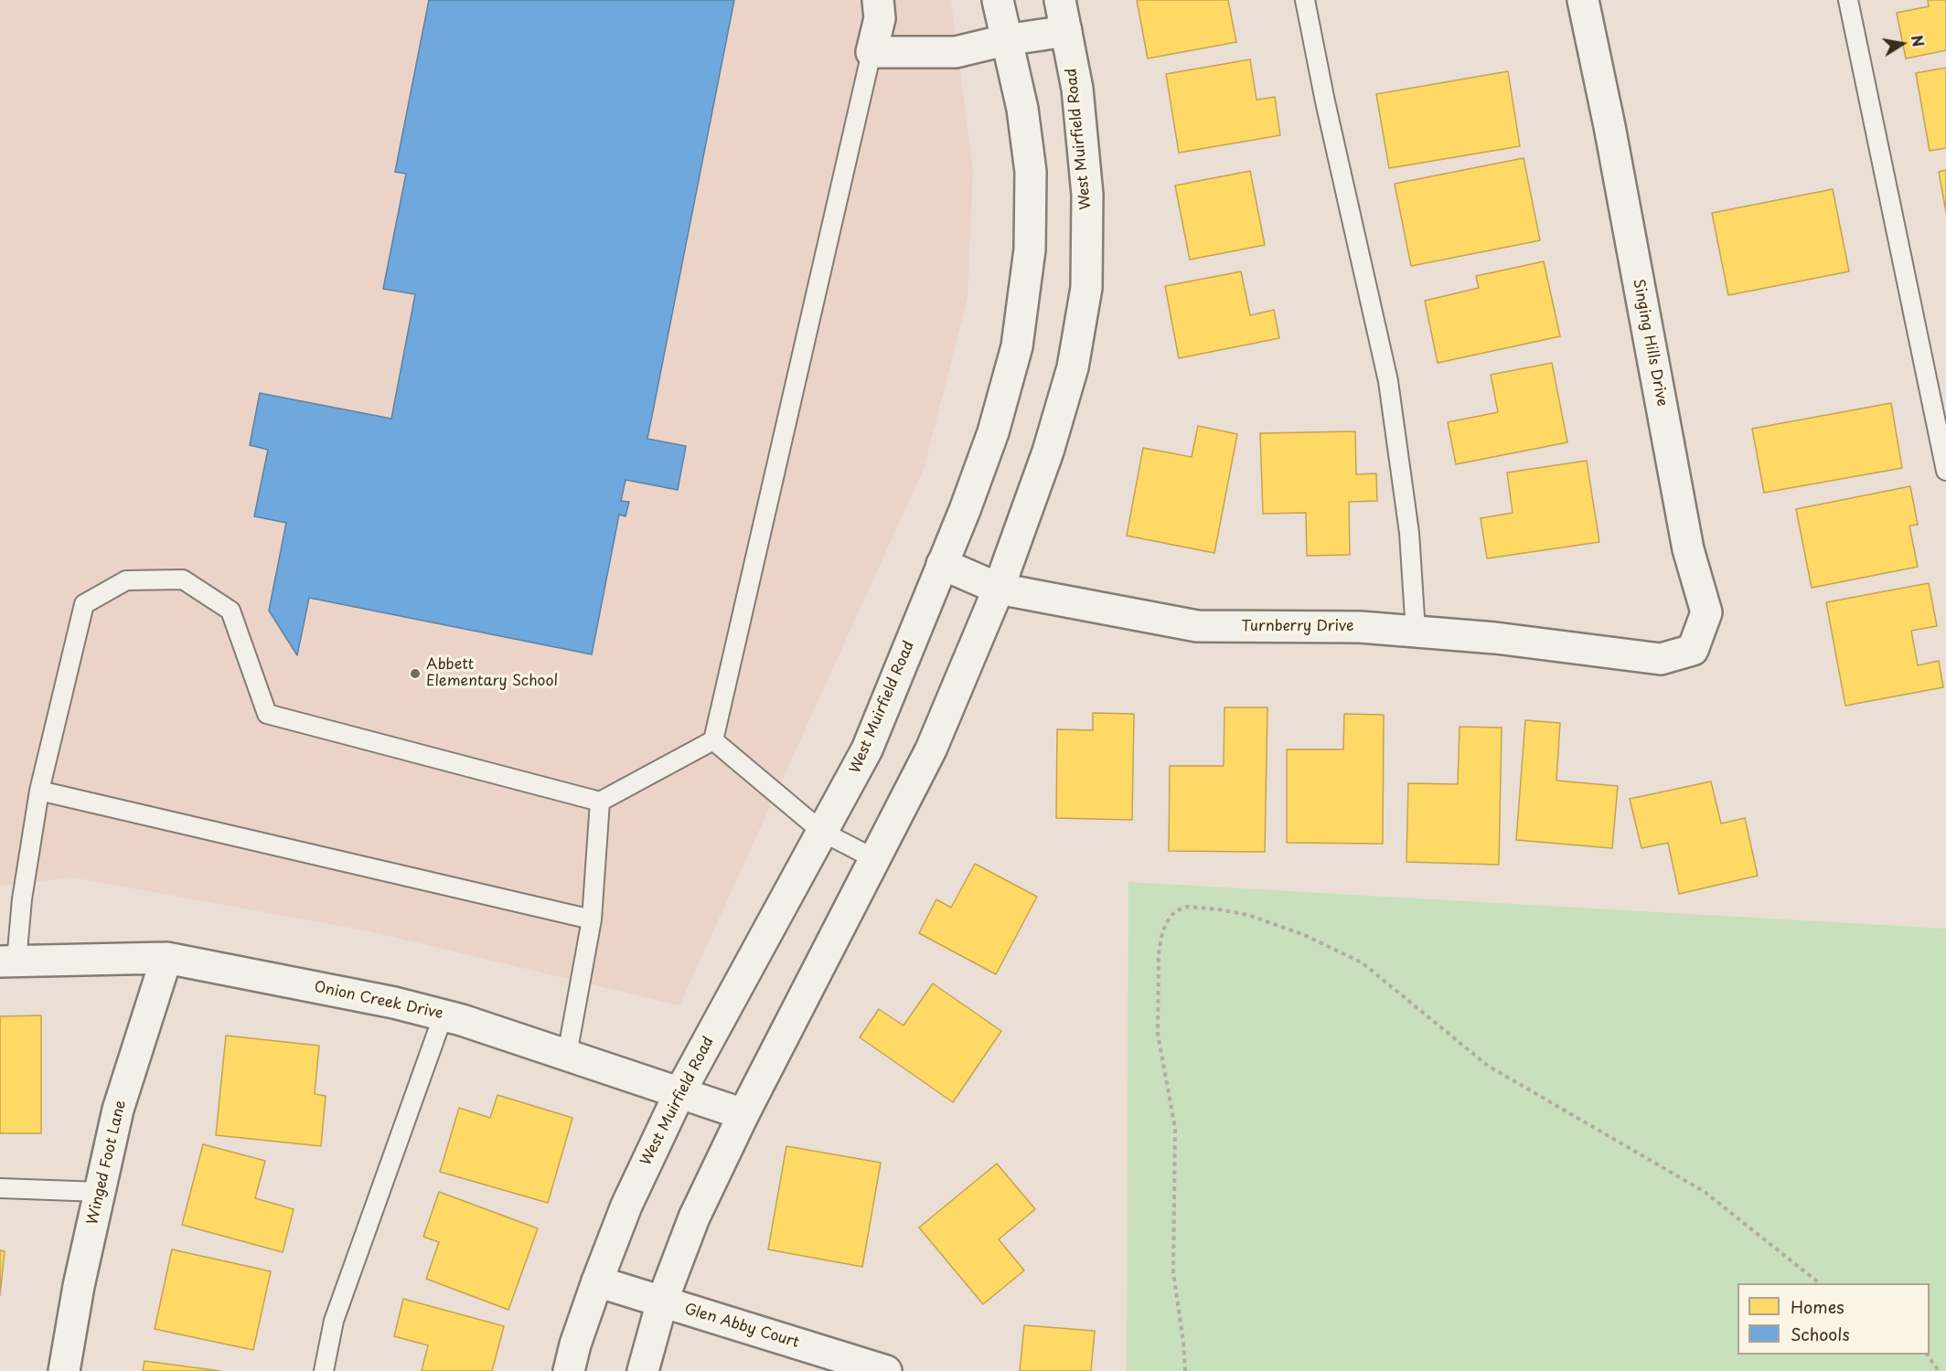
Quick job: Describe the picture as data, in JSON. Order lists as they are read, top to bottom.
{
  "streets": {
    "street": [
      "West Muirfield Road",
      "Singing Hills Drive",
      "Turnberry Drive",
      "Onion Creek Drive",
      "Winged Foot Lane",
      "Glen Abby Court"
    ]
  },
  "crossings": [
    ["West Muirfield Road", "Turnberry Drive"],
    ["West Muirfield Road", "Onion Creek Drive"],
    ["West Muirfield Road", "Glen Abby Court"],
    ["Singing Hills Drive", "Turnberry Drive"],
    ["Onion Creek Drive", "Winged Foot Lane"]
  ],
  "places": ["Abbett Elementary School"],
  "legend": ["Homes", "Schools"],
  "north": "right"
}
